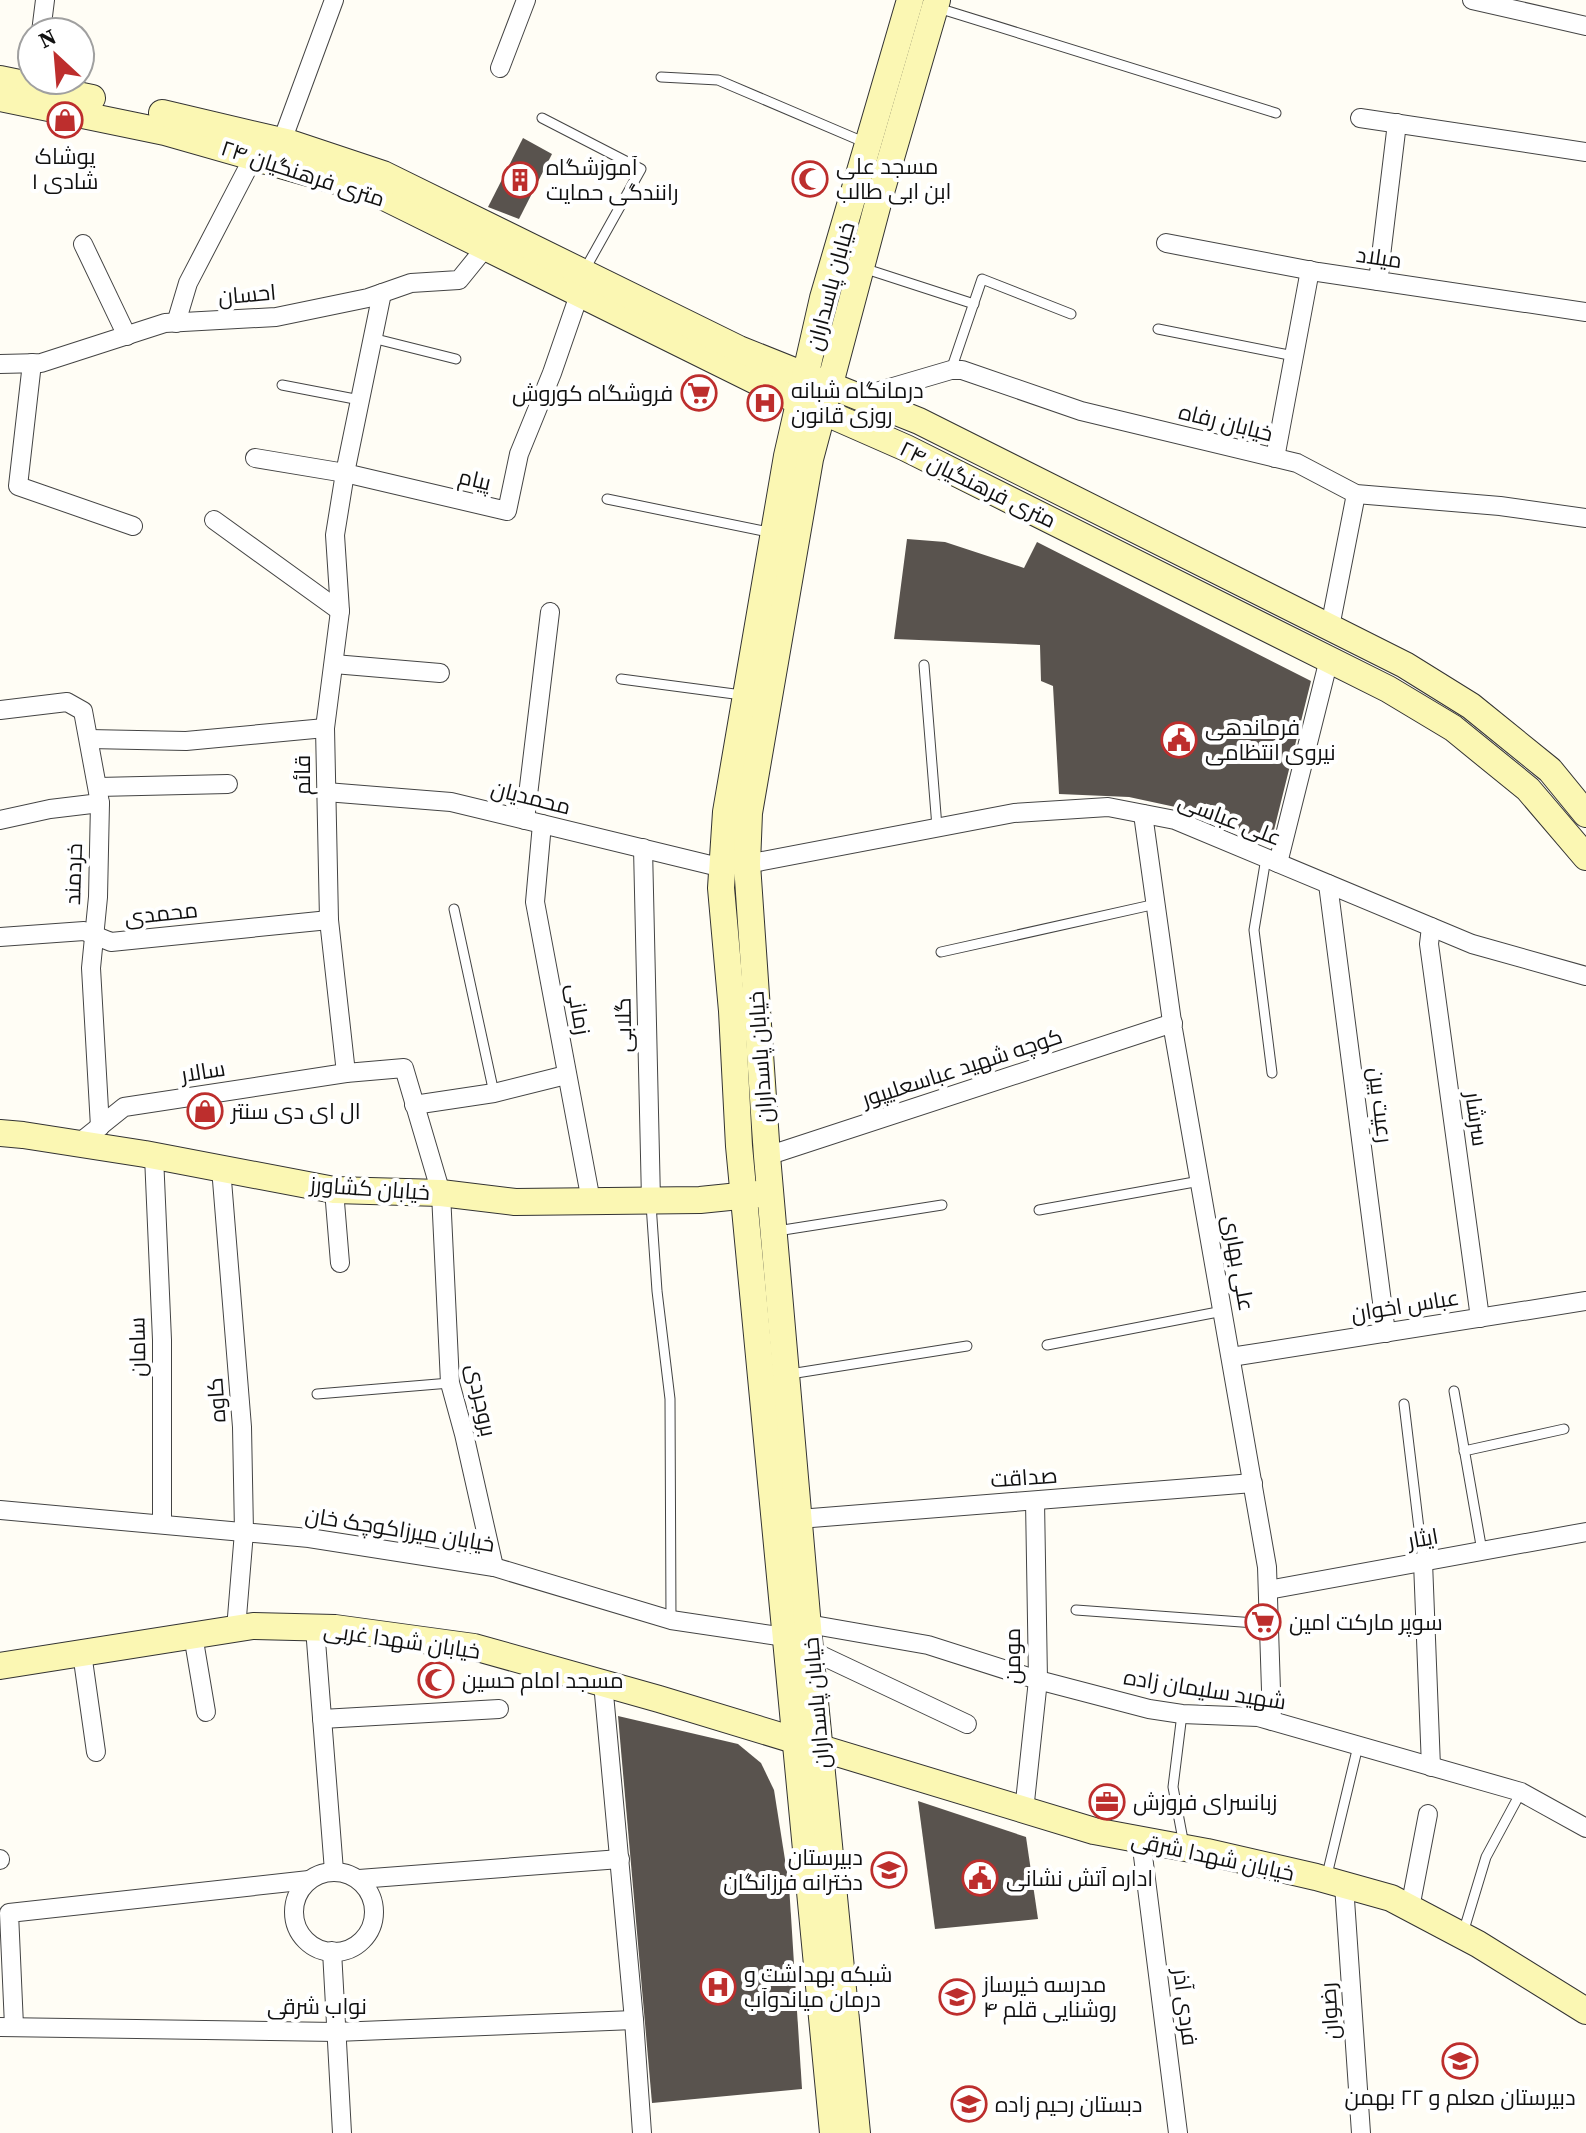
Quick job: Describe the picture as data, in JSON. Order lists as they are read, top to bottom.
{
  "streets": {
    "main road": [
      "۲۴ متری فرهنگیان",
      "خیابان پاسداران",
      "خیابان کشاورز",
      "خیابان شهدا غربی",
      "خیابان شهدا شرقی"
    ],
    "street": [
      "میلاد",
      "احسان",
      "خیابان رفاه",
      "پیام",
      "قائم",
      "محمدیان",
      "علی عباسی",
      "خردمند",
      "محمدی",
      "زمانی",
      "گلابی",
      "کوچه شهید عباسعلیپور",
      "سالار",
      "رعیت بین",
      "سرشار",
      "علی بهاری",
      "عباس اخوان",
      "سامان",
      "کاوه",
      "بروجردی",
      "صداقت",
      "خیابان میرزاکوچک خان",
      "ایثار",
      "مومن",
      "شهید سلیمان زاده",
      "نواب شرقی",
      "فردی آذر",
      "رضوان"
    ]
  },
  "crossings": [
    ["۲۴ متری فرهنگیان", "خیابان پاسداران"],
    ["۲۴ متری فرهنگیان", "احسان"],
    ["۲۴ متری فرهنگیان", "پیام"],
    ["خیابان پاسداران", "محمدیان"],
    ["خیابان پاسداران", "علی عباسی"],
    ["خیابان پاسداران", "کوچه شهید عباسعلیپور"],
    ["خیابان پاسداران", "خیابان کشاورز"],
    ["خیابان پاسداران", "صداقت"],
    ["خیابان پاسداران", "خیابان میرزاکوچک خان"],
    ["خیابان پاسداران", "خیابان شهدا غربی"],
    ["خیابان پاسداران", "شهید سلیمان زاده"],
    ["خیابان پاسداران", "خیابان شهدا شرقی"],
    ["احسان", "قائم"],
    ["پیام", "قائم"],
    ["قائم", "محمدیان"],
    ["قائم", "محمدی"],
    ["قائم", "سالار"],
    ["محمدیان", "علی عباسی"],
    ["محمدیان", "زمانی"],
    ["محمدیان", "گلابی"],
    ["علی عباسی", "رعیت بین"],
    ["علی عباسی", "سرشار"],
    ["علی عباسی", "علی بهاری"],
    ["خردمند", "محمدی"],
    ["خردمند", "سالار"],
    ["زمانی", "خیابان کشاورز"],
    ["گلابی", "خیابان کشاورز"],
    ["کوچه شهید عباسعلیپور", "علی بهاری"],
    ["سالار", "خیابان کشاورز"],
    ["رعیت بین", "عباس اخوان"],
    ["سرشار", "عباس اخوان"],
    ["خیابان کشاورز", "سامان"],
    ["خیابان کشاورز", "کاوه"],
    ["خیابان کشاورز", "بروجردی"],
    ["علی بهاری", "عباس اخوان"],
    ["علی بهاری", "صداقت"],
    ["علی بهاری", "ایثار"],
    ["علی بهاری", "شهید سلیمان زاده"],
    ["سامان", "خیابان میرزاکوچک خان"],
    ["کاوه", "خیابان میرزاکوچک خان"],
    ["کاوه", "خیابان شهدا غربی"],
    ["بروجردی", "خیابان میرزاکوچک خان"],
    ["صداقت", "مومن"],
    ["خیابان شهدا غربی", "خیابان شهدا شرقی"],
    ["مومن", "شهید سلیمان زاده"],
    ["مومن", "خیابان شهدا شرقی"],
    ["خیابان شهدا شرقی", "فردی آذر"],
    ["خیابان شهدا شرقی", "رضوان"]
  ],
  "places": {
    "shop": ["پوشاک شادی ۱", "ال ای دی سنتر"],
    "mosque": ["مسجد علی ابن ابی طالب", "مسجد امام حسین"],
    "building": ["آموزشگاه رانندگی حمایت"],
    "supermarket": ["فروشگاه کوروش", "سوپر مارکت امین"],
    "hospital": ["درمانگاه شبانه روزی قانون", "شبکه بهداشت و درمان میاندوآب"],
    "public building": ["فرماندهی نیروی انتظامی", "اداره آتش نشانی"],
    "office": ["زبانسرای فروزش"],
    "school or university": [
      "دبیرستان دخترانه فرزانگان",
      "مدرسه خیرساز روشنایی قلم ۴",
      "دبیرستان معلم و ۲۲ بهمن",
      "دبستان رحیم زاده"
    ]
  },
  "north": "top left"
}
